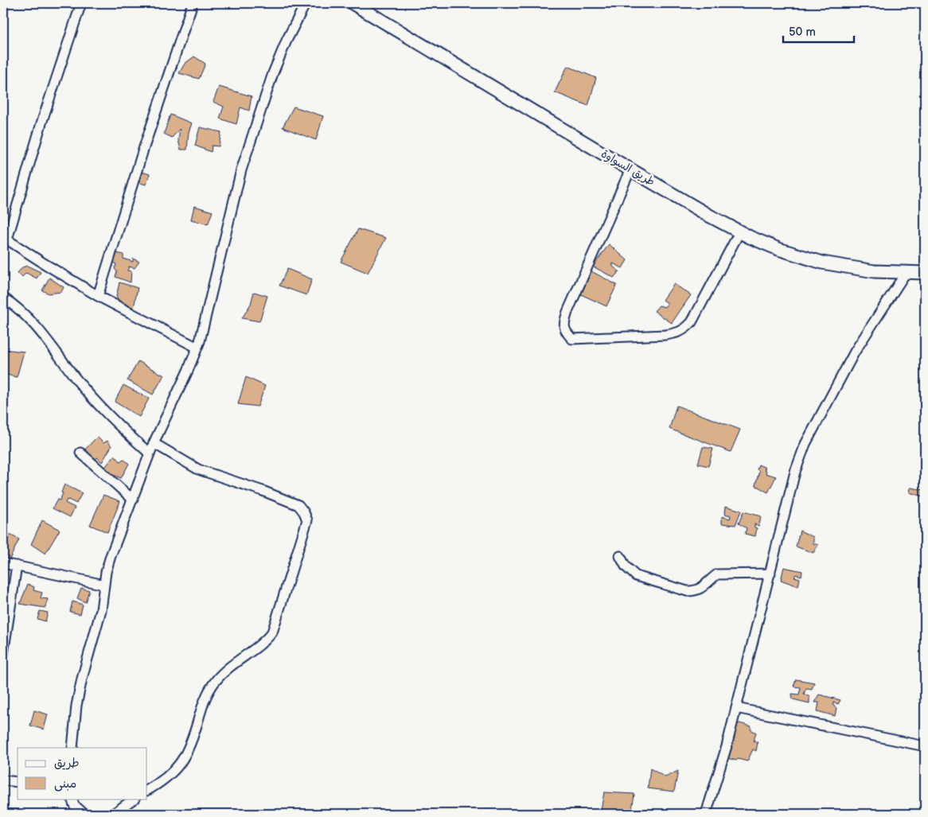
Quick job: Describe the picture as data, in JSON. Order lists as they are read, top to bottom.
{
  "streets": {
    "street": ["طريق السواوة"]
  },
  "legend": ["طريق", "مبنى"],
  "scale_bar": "50 m"
}
